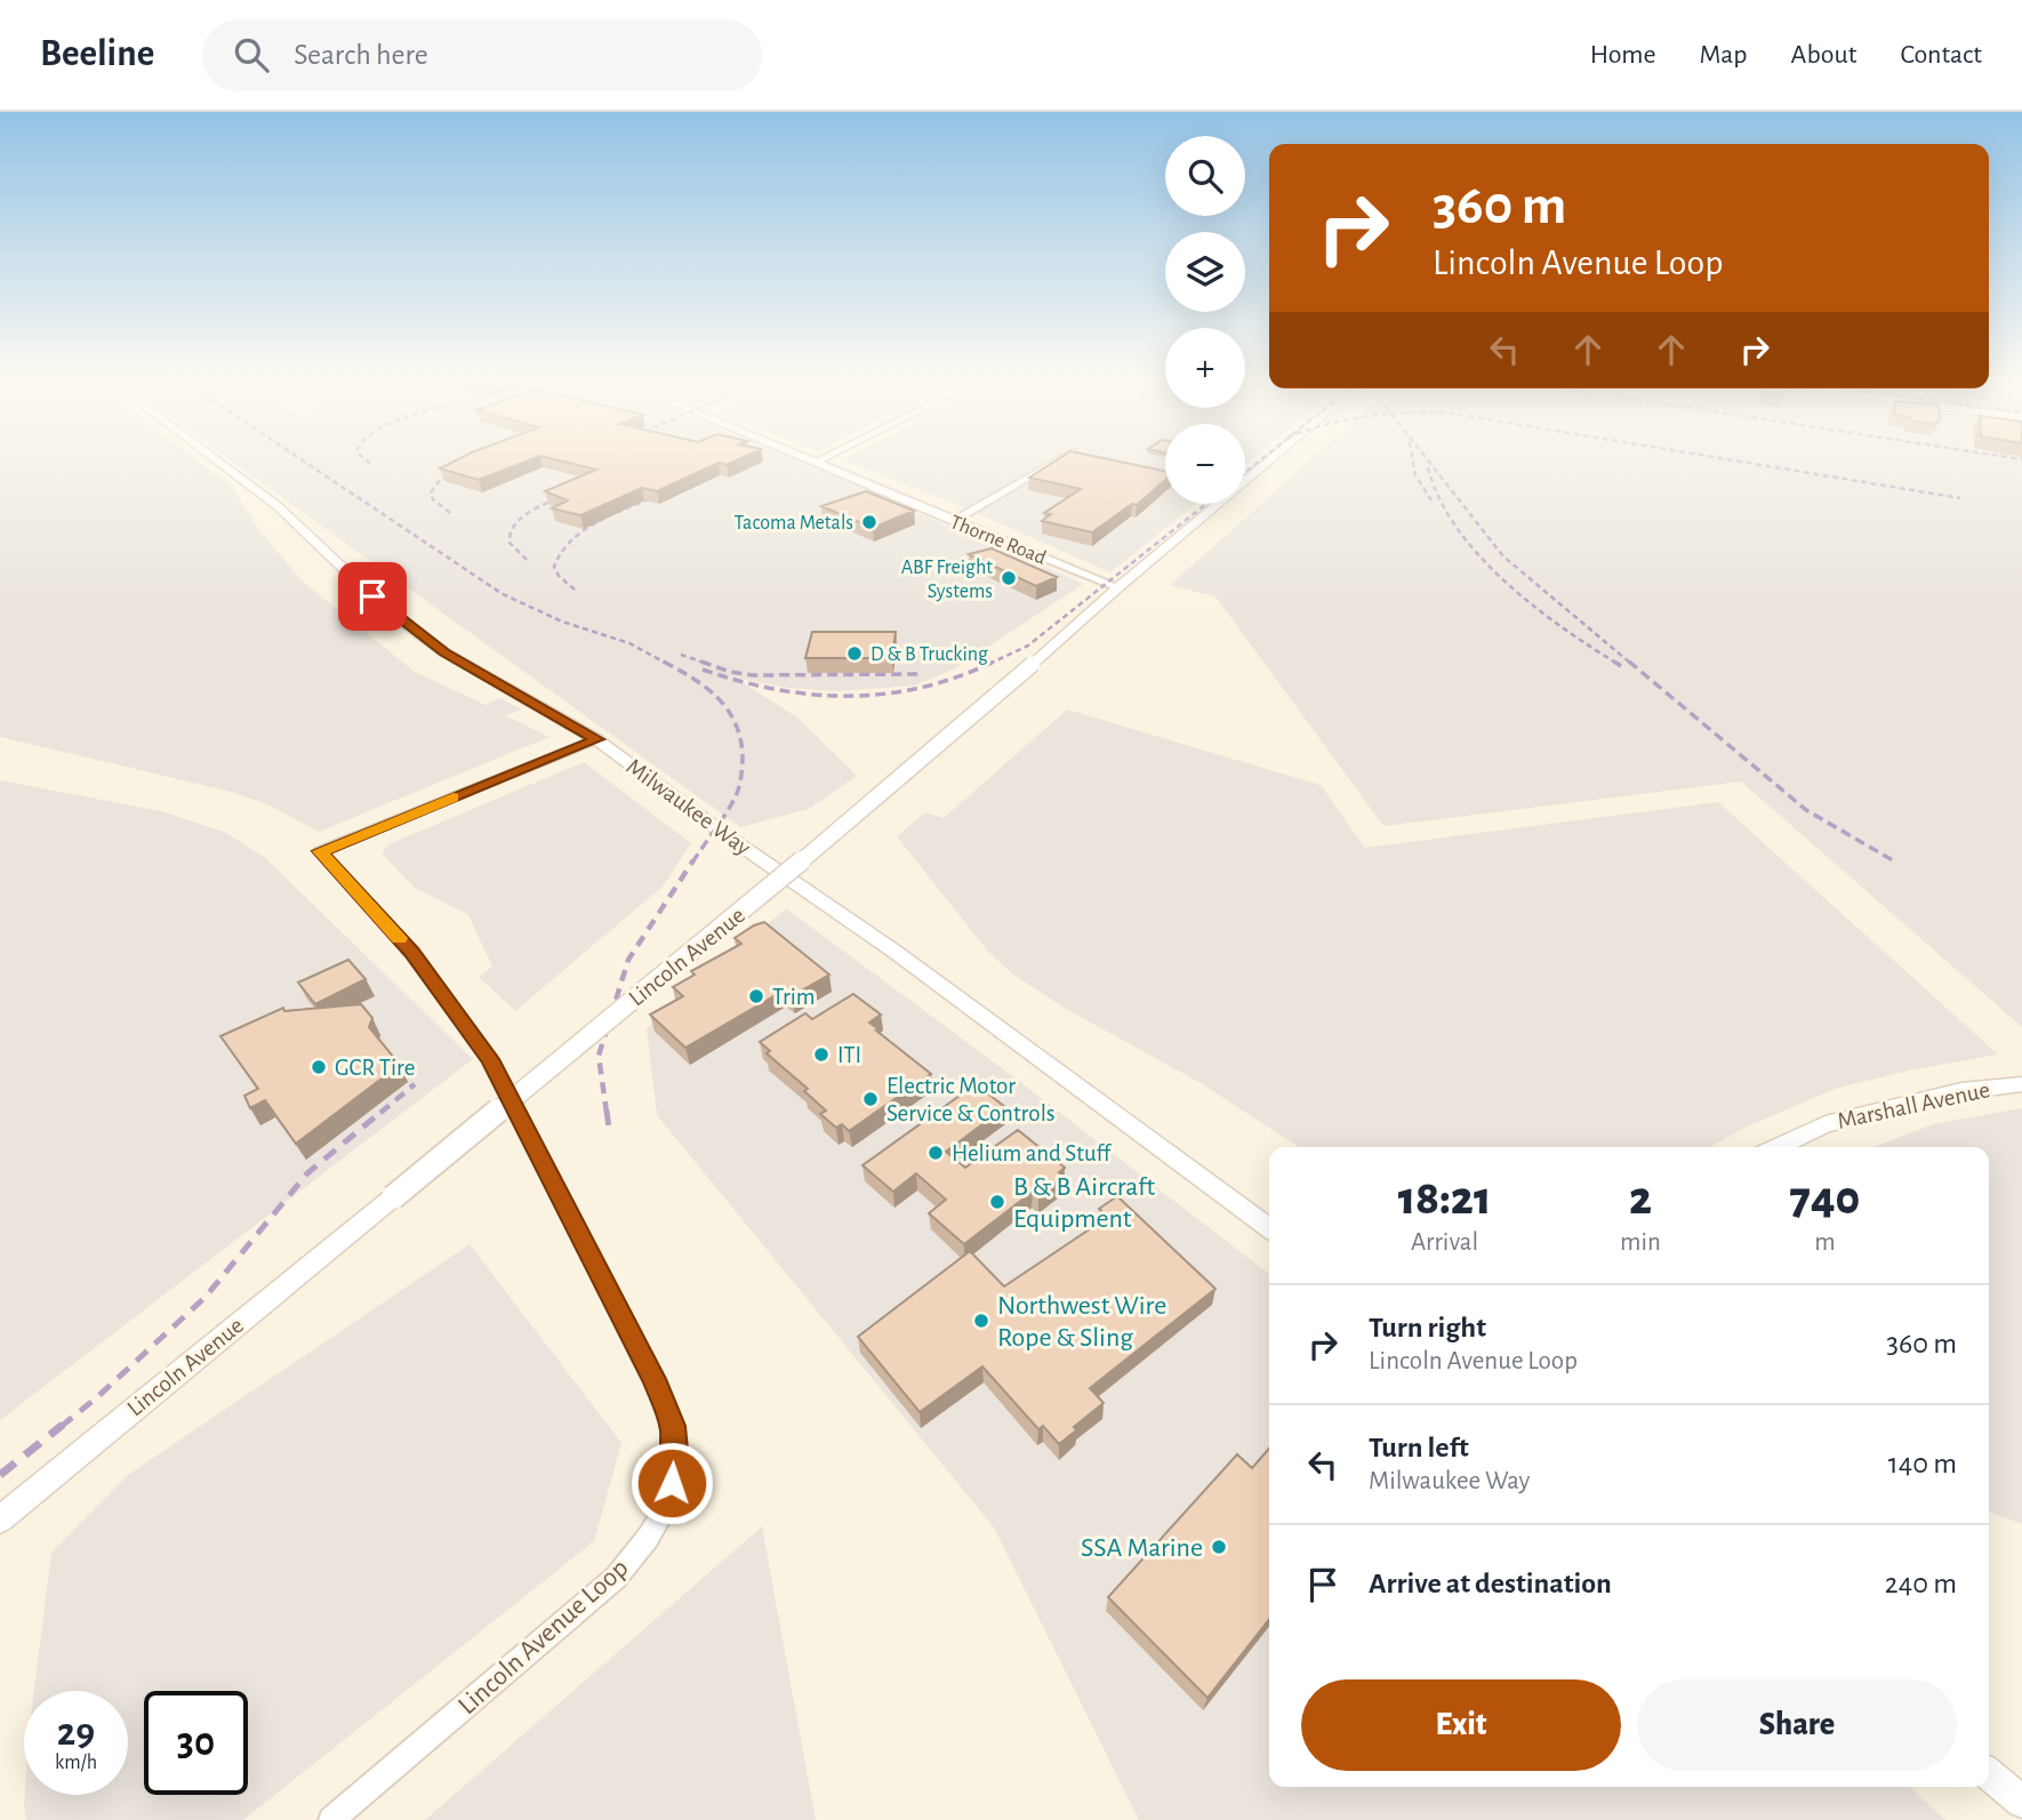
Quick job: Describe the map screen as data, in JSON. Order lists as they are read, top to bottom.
{
  "streets": {
    "street": [
      "Thorne Road",
      "Milwaukee Way",
      "Lincoln Avenue",
      "Marshall Avenue",
      "Lincoln Avenue Loop"
    ]
  },
  "crossings": [
    ["Thorne Road", "Lincoln Avenue"],
    ["Milwaukee Way", "Lincoln Avenue Loop"]
  ],
  "places": [
    "Tacoma Metals",
    "ABF Freight Systems",
    "D & B Trucking",
    "Trim",
    "ITI",
    "GCR Tire",
    "Electric Motor Service & Controls",
    "Helium and Stuff",
    "B & B Aircraft Equipment",
    "Northwest Wire Rope & Sling",
    "SSA Marine"
  ],
  "page": {
    "header": "Beeline",
    "search": "Search here",
    "nav": [
      "Home",
      "Map",
      "About",
      "Contact"
    ],
    "map_buttons": ["+", "−"],
    "turn": ["360 m", "Lincoln Avenue Loop"],
    "eta": [
      "18:21",
      "Arrival",
      "2",
      "min",
      "740",
      "m"
    ],
    "list": [
      {
        "name": "Turn right",
        "note": "Lincoln Avenue Loop",
        "value": "360 m"
      },
      {
        "name": "Turn left",
        "note": "Milwaukee Way",
        "value": "140 m"
      },
      {
        "name": "Arrive at destination",
        "value": "240 m"
      }
    ],
    "buttons": ["Exit", "Share"],
    "speed": "29 km/h",
    "limit": "30"
  }
}
